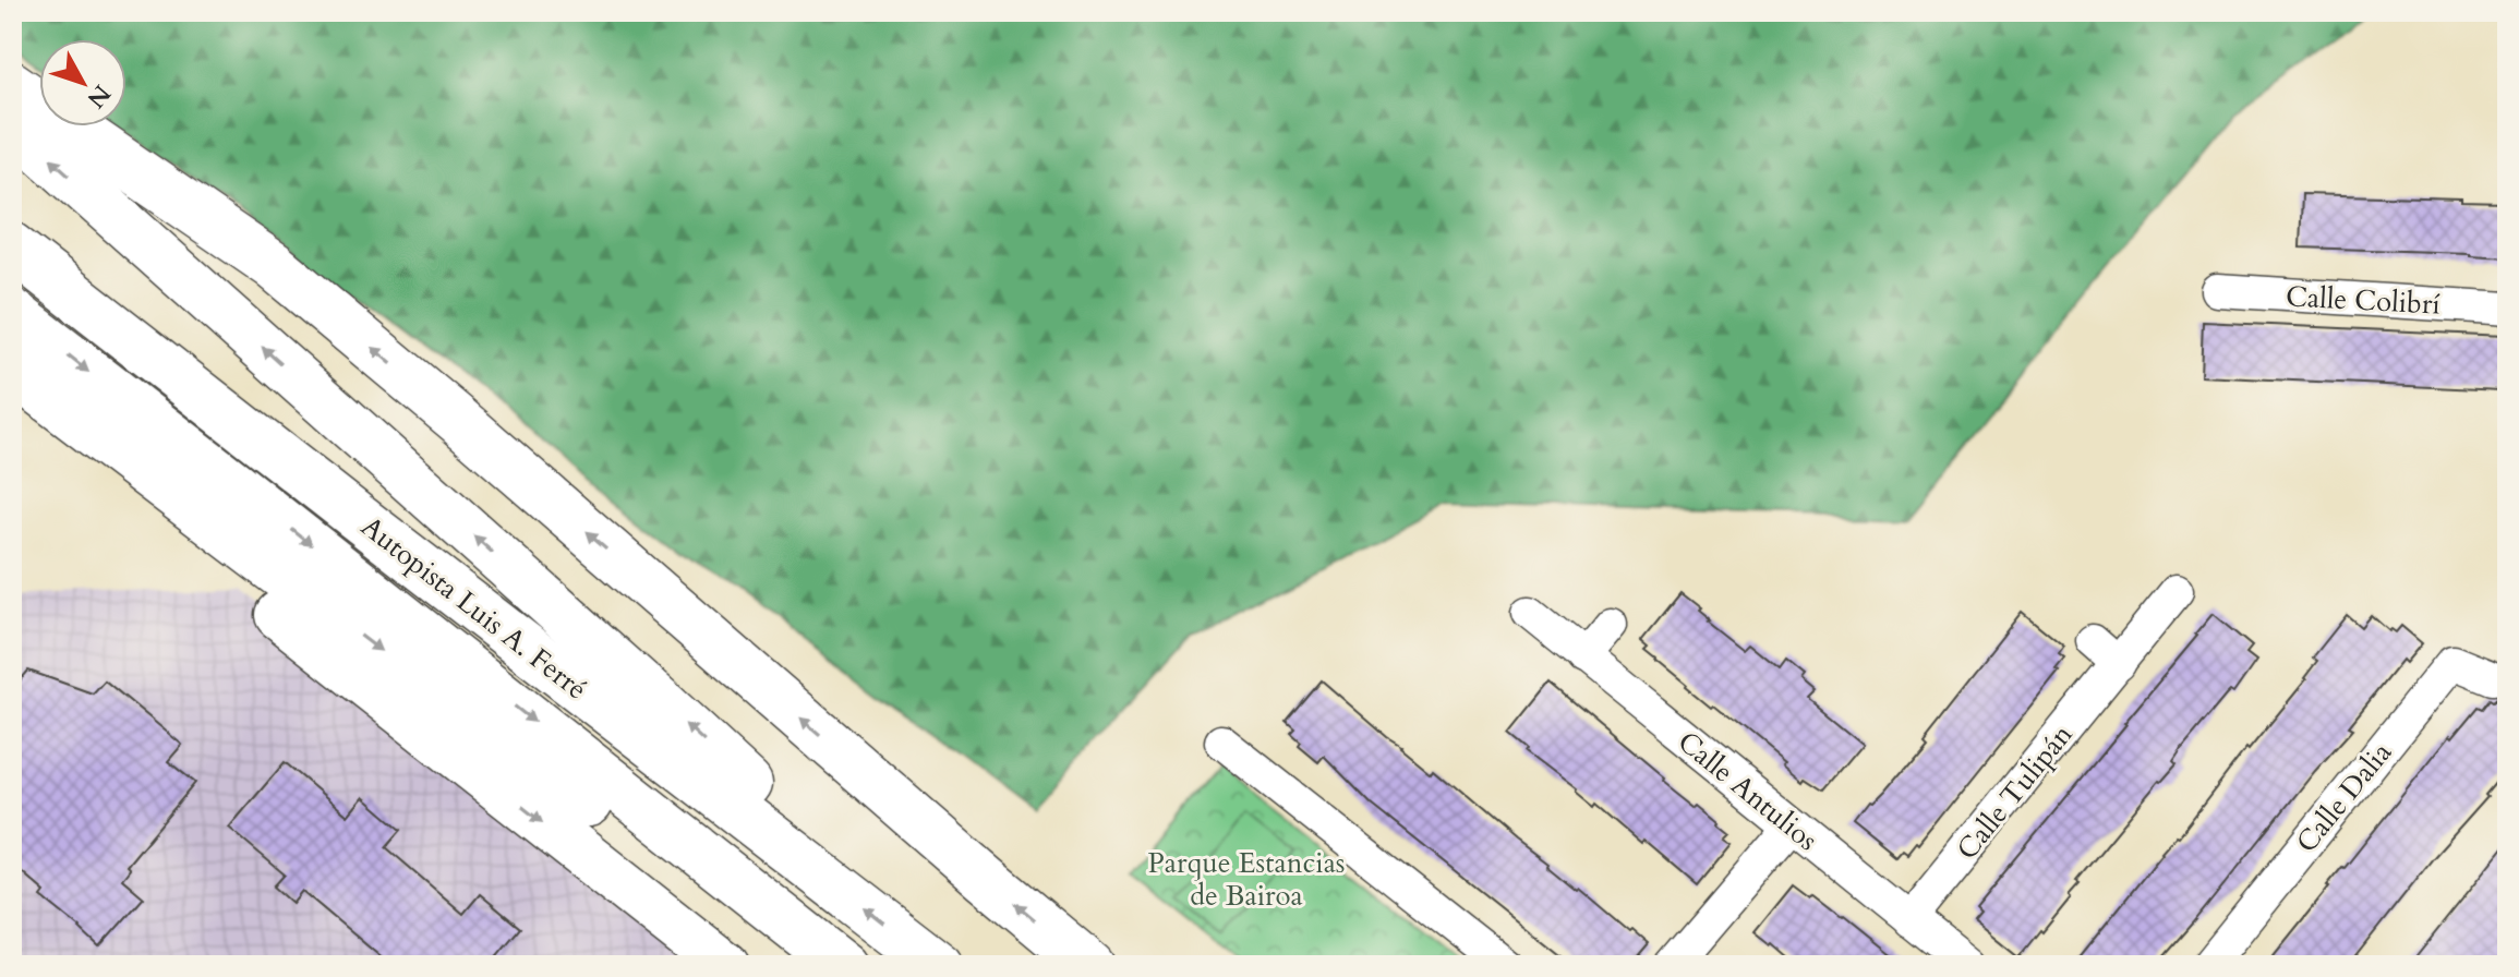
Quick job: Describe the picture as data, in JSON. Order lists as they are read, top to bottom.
{
  "streets": {
    "highway": ["Autopista Luis A. Ferré"],
    "street": [
      "Calle Colibrí",
      "Calle Antulios",
      "Calle Tulipán",
      "Calle Dalia"
    ]
  },
  "crossings": [
    ["Calle Antulios", "Calle Tulipán"]
  ],
  "parks": ["Parque Estancias de Bairoa"],
  "north": "bottom right"
}
